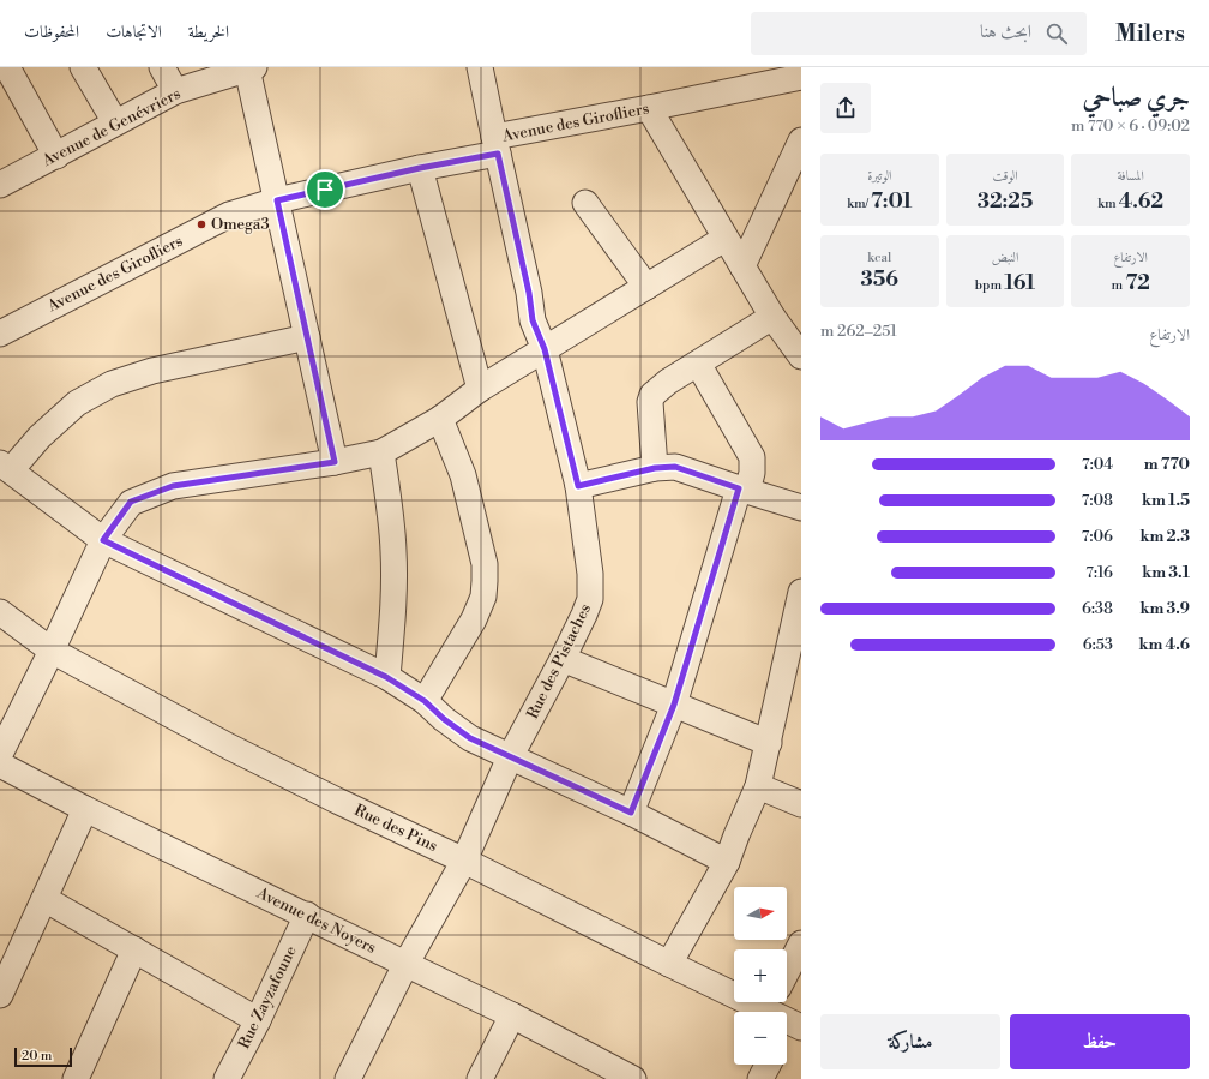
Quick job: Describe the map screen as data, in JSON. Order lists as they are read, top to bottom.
{
  "streets": {
    "street": [
      "Avenue des Girofliers",
      "Avenue de Genévriers",
      "Rue des Pistaches",
      "Rue des Pins",
      "Avenue des Noyers",
      "Rue Zayzafoune"
    ]
  },
  "crossings": [
    ["Avenue des Girofliers", "Rue des Pistaches"],
    ["Rue des Pistaches", "Rue des Pins"],
    ["Rue des Pistaches", "Avenue des Noyers"],
    ["Avenue des Noyers", "Rue Zayzafoune"]
  ],
  "places": ["Omega3"],
  "scale_bar": "20 m",
  "north": "right",
  "page": {
    "header": "Milers",
    "search": "ابحث هنا",
    "nav": ["الخريطة", "الاتجاهات", "المحفوظات"],
    "heading": ["جري صباحي", "09:02 · 6 × 770 m"],
    "stats": [
      ["المسافة", "4.62 km"],
      ["الوقت", "32:25"],
      ["الوتيرة", "7:01 /km"],
      ["الارتفاع", "72 m"],
      ["النبض", "161 bpm"],
      ["kcal", "356"]
    ],
    "chart": ["الارتفاع", "251–262 m"],
    "list": [
      {
        "name": "770 m",
        "note": "7:04"
      },
      {
        "name": "1.5 km",
        "note": "7:08"
      },
      {
        "name": "2.3 km",
        "note": "7:06"
      },
      {
        "name": "3.1 km",
        "note": "7:16"
      },
      {
        "name": "3.9 km",
        "note": "6:38"
      },
      {
        "name": "4.6 km",
        "note": "6:53"
      }
    ],
    "map_buttons": ["+", "−"],
    "buttons": ["حفظ", "مشاركة"],
    "scale": "20 m"
  }
}
